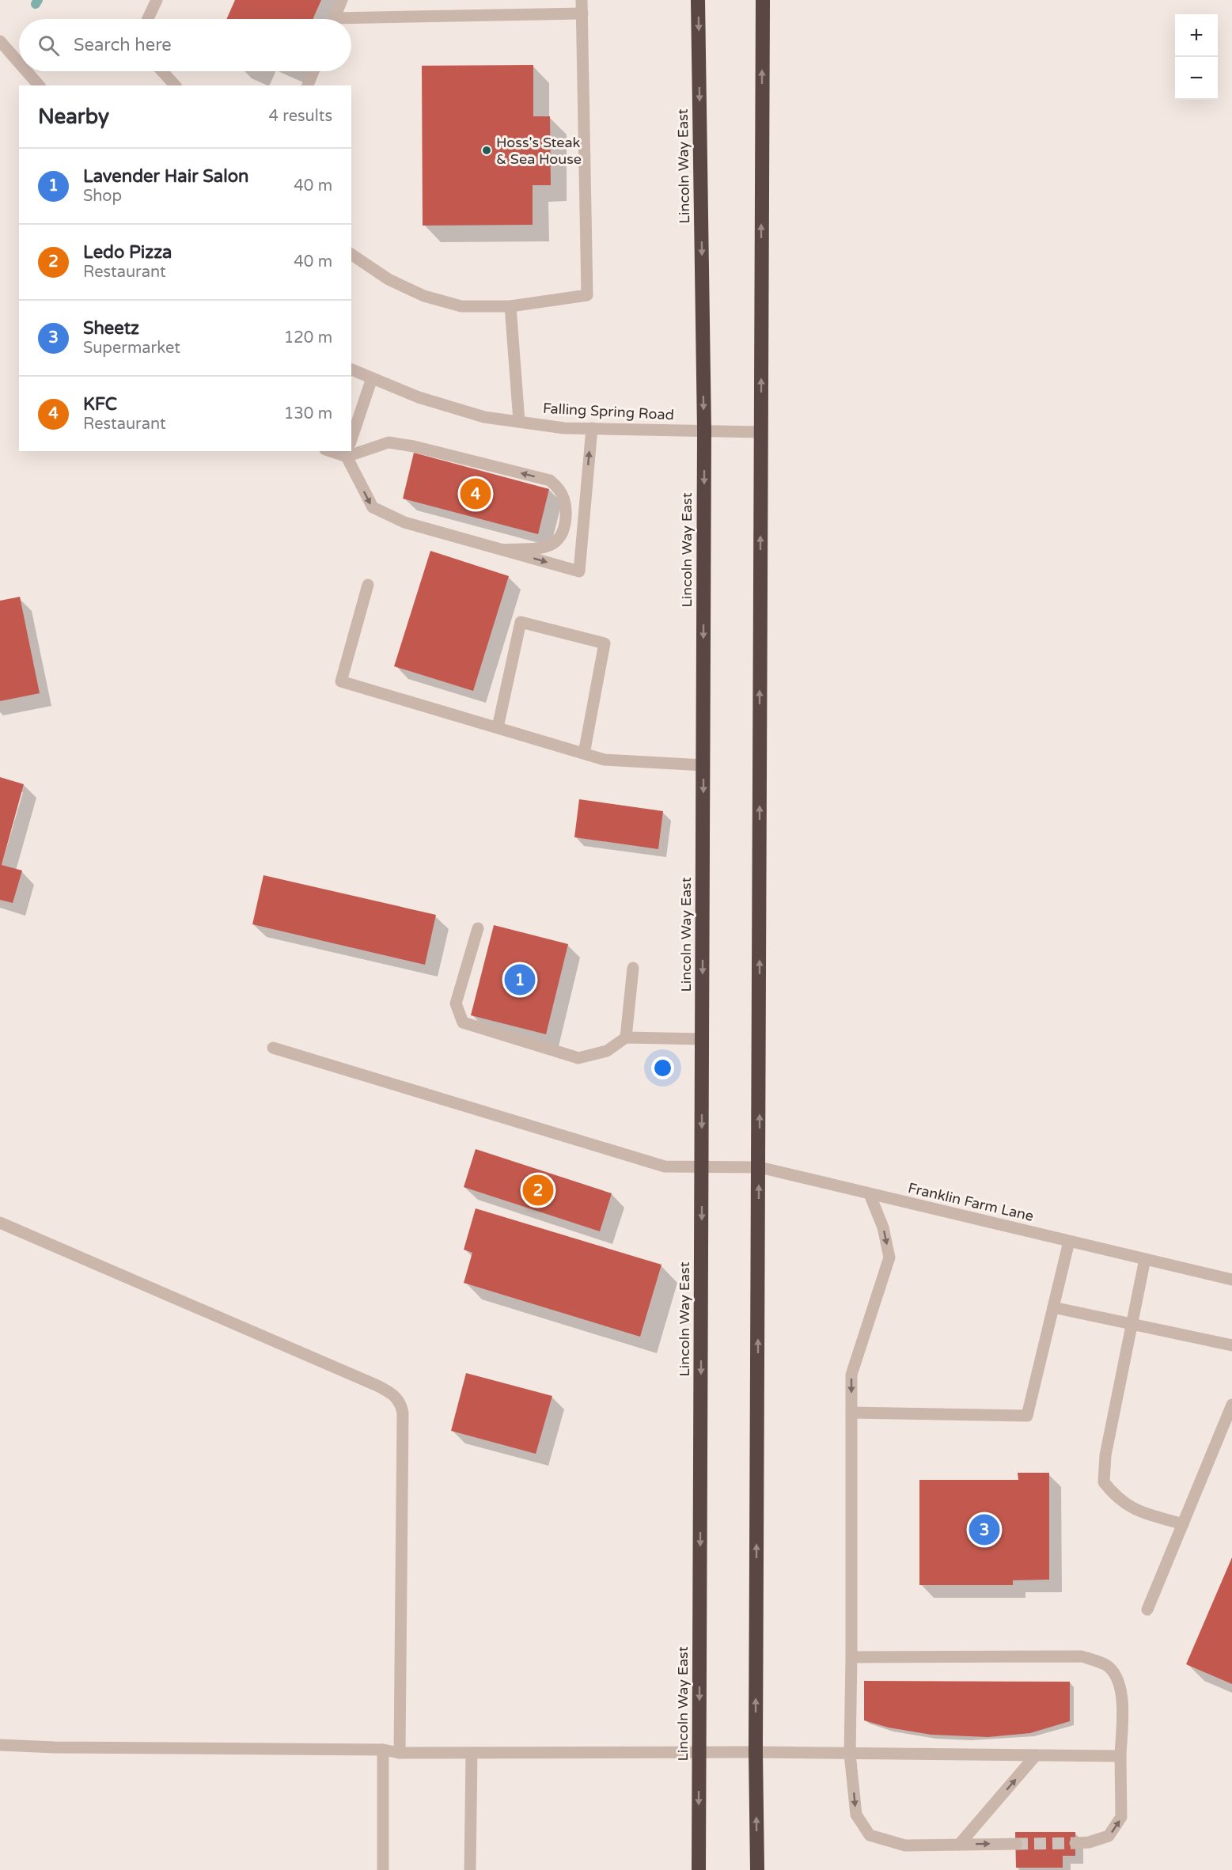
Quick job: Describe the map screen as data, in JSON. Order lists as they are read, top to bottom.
{
  "streets": {
    "highway": ["Lincoln Way East"],
    "street": ["Falling Spring Road", "Franklin Farm Lane"]
  },
  "crossings": [
    ["Lincoln Way East", "Falling Spring Road"],
    ["Lincoln Way East", "Franklin Farm Lane"]
  ],
  "places": ["Hoss's Steak & Sea House"],
  "page": {
    "map_buttons": ["+", "−"],
    "search": "Search here",
    "heading": ["Nearby", "4 results"],
    "list": [
      {
        "mark": "1",
        "name": "Lavender Hair Salon",
        "note": "Shop",
        "value": "40 m"
      },
      {
        "mark": "2",
        "name": "Ledo Pizza",
        "note": "Restaurant",
        "value": "40 m"
      },
      {
        "mark": "3",
        "name": "Sheetz",
        "note": "Supermarket",
        "value": "120 m"
      },
      {
        "mark": "4",
        "name": "KFC",
        "note": "Restaurant",
        "value": "130 m"
      }
    ],
    "pins": [
      "4",
      "1",
      "2",
      "3"
    ]
  }
}
